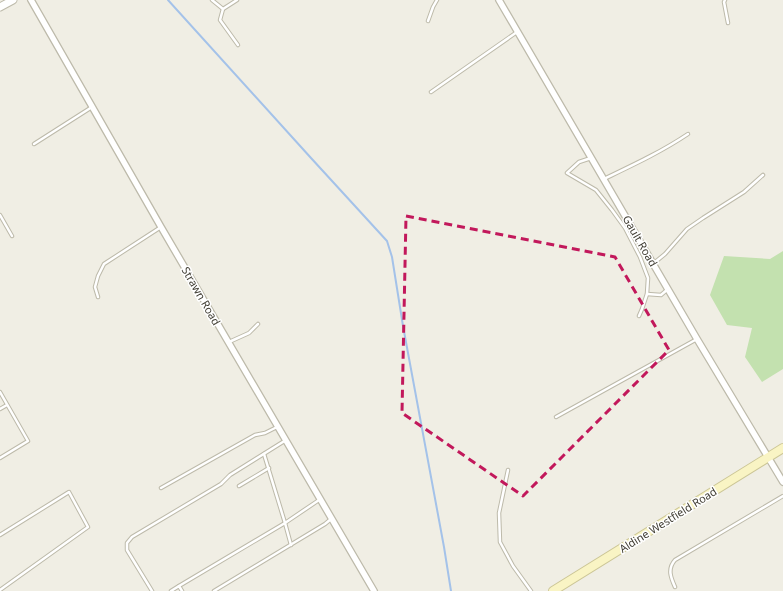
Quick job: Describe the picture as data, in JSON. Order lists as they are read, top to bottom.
{
  "streets": {
    "main road": ["Aldine Westfield Road"],
    "street": ["Gault Road", "Strawn Road"]
  },
  "crossings": [
    ["Gault Road", "Aldine Westfield Road"]
  ]
}
